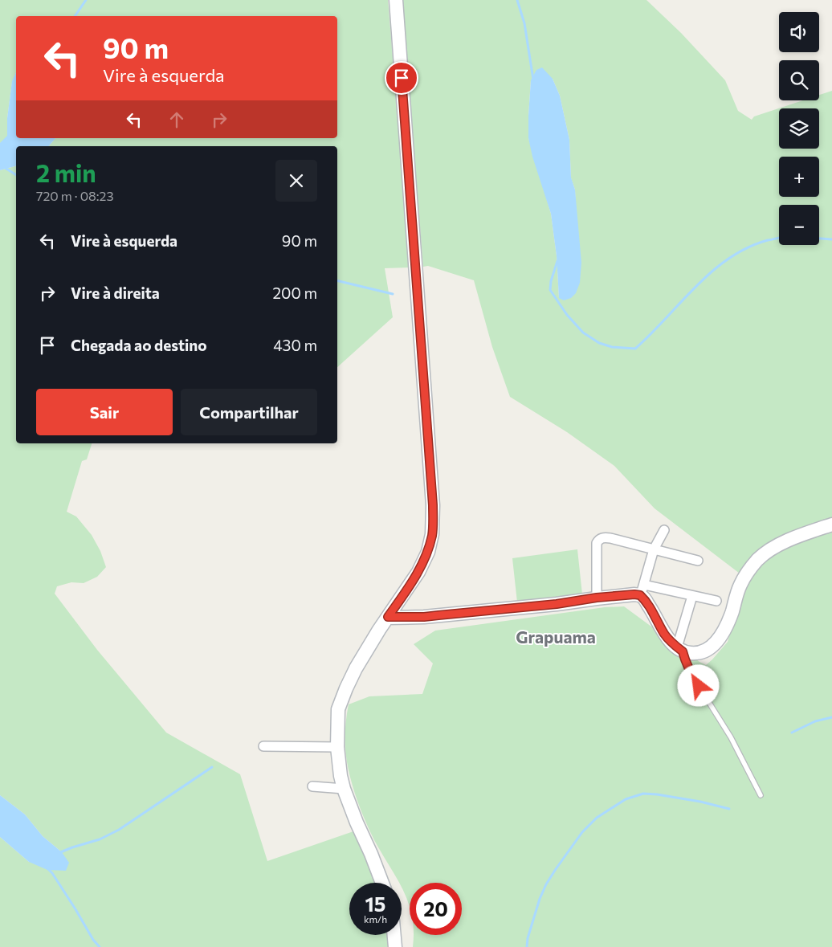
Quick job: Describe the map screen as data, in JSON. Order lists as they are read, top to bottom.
{
  "districts": ["Grapuama"],
  "page": {
    "map_buttons": ["+", "−"],
    "turn": ["90 m", "Vire à esquerda"],
    "heading": ["2 min", "720 m · 08:23"],
    "list": [
      {
        "name": "Vire à esquerda",
        "value": "90 m"
      },
      {
        "name": "Vire à direita",
        "value": "200 m"
      },
      {
        "name": "Chegada ao destino",
        "value": "430 m"
      }
    ],
    "buttons": ["Sair", "Compartilhar"],
    "speed": "15 km/h",
    "limit": "20"
  }
}
